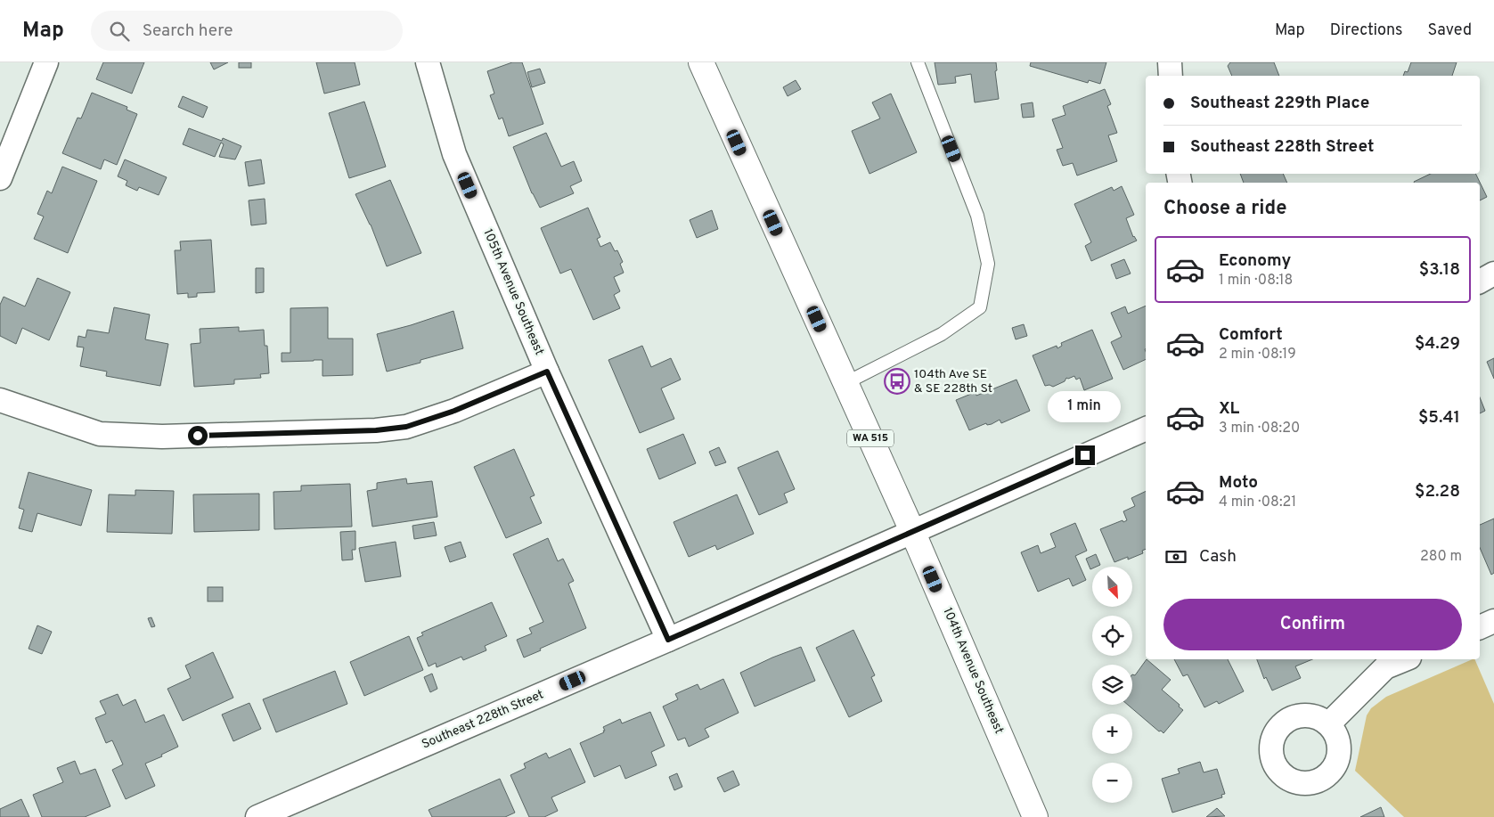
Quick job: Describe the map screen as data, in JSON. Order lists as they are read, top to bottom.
{
  "streets": {
    "main road": ["WA 515", "104th Avenue Southeast"],
    "street": ["105th Avenue Southeast", "Southeast 228th Street"]
  },
  "crossings": [
    ["105th Avenue Southeast", "Southeast 228th Street"],
    ["104th Avenue Southeast", "Southeast 228th Street"]
  ],
  "places": {
    "bus stop": ["104th Ave SE & SE 228th St"]
  },
  "north": "bottom right",
  "page": {
    "header": "Map",
    "search": "Search here",
    "nav": ["Map", "Directions", "Saved"],
    "banner": ["Southeast 229th Place", "Southeast 228th Street"],
    "heading": "Choose a ride",
    "list": [
      {
        "name": "Economy",
        "note": "1 min · 08:18",
        "value": "$3.18"
      },
      {
        "name": "Comfort",
        "note": "2 min · 08:19",
        "value": "$4.29"
      },
      {
        "name": "XL",
        "note": "3 min · 08:20",
        "value": "$5.41"
      },
      {
        "name": "Moto",
        "note": "4 min · 08:21",
        "value": "$2.28"
      }
    ],
    "bubble": "1 min",
    "pay": ["Cash", "280 m"],
    "map_buttons": ["+", "−"],
    "buttons": "Confirm"
  }
}
